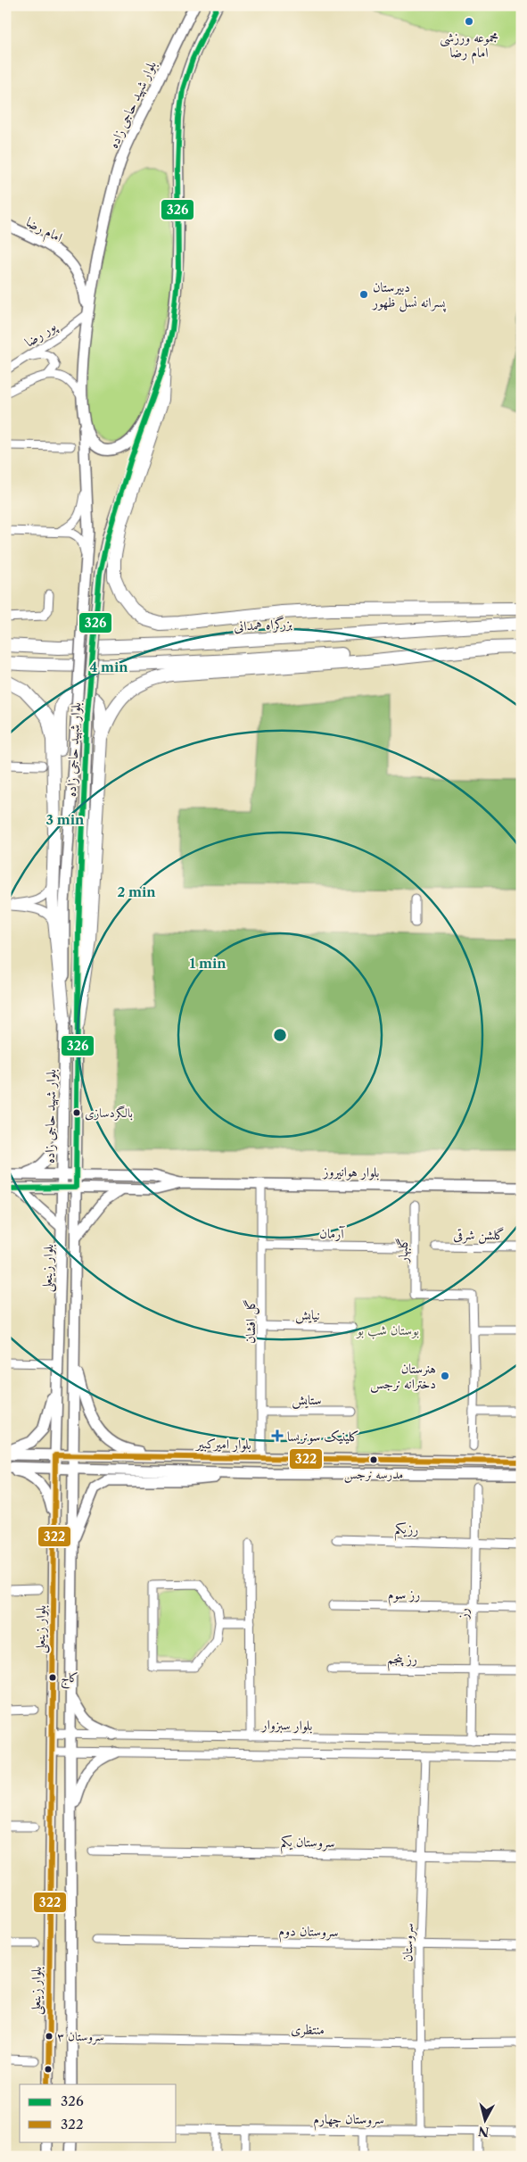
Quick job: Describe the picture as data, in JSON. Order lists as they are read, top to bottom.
{
  "streets": {
    "highway": ["بزرگراه همدانی"],
    "main road": [
      "بلوار شهید حاجی زاده",
      "امام رضا",
      "بلوار هوانیروز",
      "بلوار زینعلی",
      "بلوار امیرکبیر"
    ],
    "street": [
      "پور رضا",
      "آرمان",
      "گلشن شرقی",
      "گلبهار",
      "نیایش",
      "گل افشان",
      "ستایش",
      "رزیکم",
      "رز سوم",
      "رز",
      "رز پنجم",
      "بلوار سبزوار",
      "سروستان یکم",
      "سروستان دوم",
      "سروستان",
      "منتظری",
      "سروستان چهارم"
    ]
  },
  "crossings": [
    ["بلوار شهید حاجی زاده", "امام رضا"],
    ["بلوار شهید حاجی زاده", "پور رضا"],
    ["بلوار شهید حاجی زاده", "بلوار هوانیروز"],
    ["بلوار شهید حاجی زاده", "بلوار زینعلی"],
    ["امام رضا", "پور رضا"],
    ["بلوار هوانیروز", "بلوار زینعلی"],
    ["بلوار هوانیروز", "گل افشان"],
    ["آرمان", "گل افشان"],
    ["بلوار زینعلی", "بلوار امیرکبیر"],
    ["بلوار زینعلی", "بلوار سبزوار"],
    ["نیایش", "گل افشان"],
    ["گل افشان", "ستایش"],
    ["گل افشان", "بلوار امیرکبیر"],
    ["رزیکم", "رز"],
    ["رز سوم", "رز"],
    ["رز", "رز پنجم"],
    ["رز", "بلوار سبزوار"],
    ["سروستان یکم", "سروستان"],
    ["سروستان دوم", "سروستان"],
    ["سروستان", "منتظری"],
    ["سروستان", "سروستان چهارم"]
  ],
  "parks": ["بوستان شب بو"],
  "places": {
    "other": [
      "مجموعه ورزشی امام رضا",
      "دبیرستان پسرانه نسل ظهور",
      "بالگردسازی",
      "هنرستان دخترانه نرجس",
      "مدرسه نرجس",
      "کاج",
      "سروستان ۳"
    ],
    "health": ["کلینیک سونریسا"]
  },
  "lines": ["transit line 326", "transit line 322"],
  "legend": ["326", "322"],
  "north": "bottom",
  "rings": [
    "4 min",
    "3 min",
    "2 min",
    "1 min"
  ]
}
